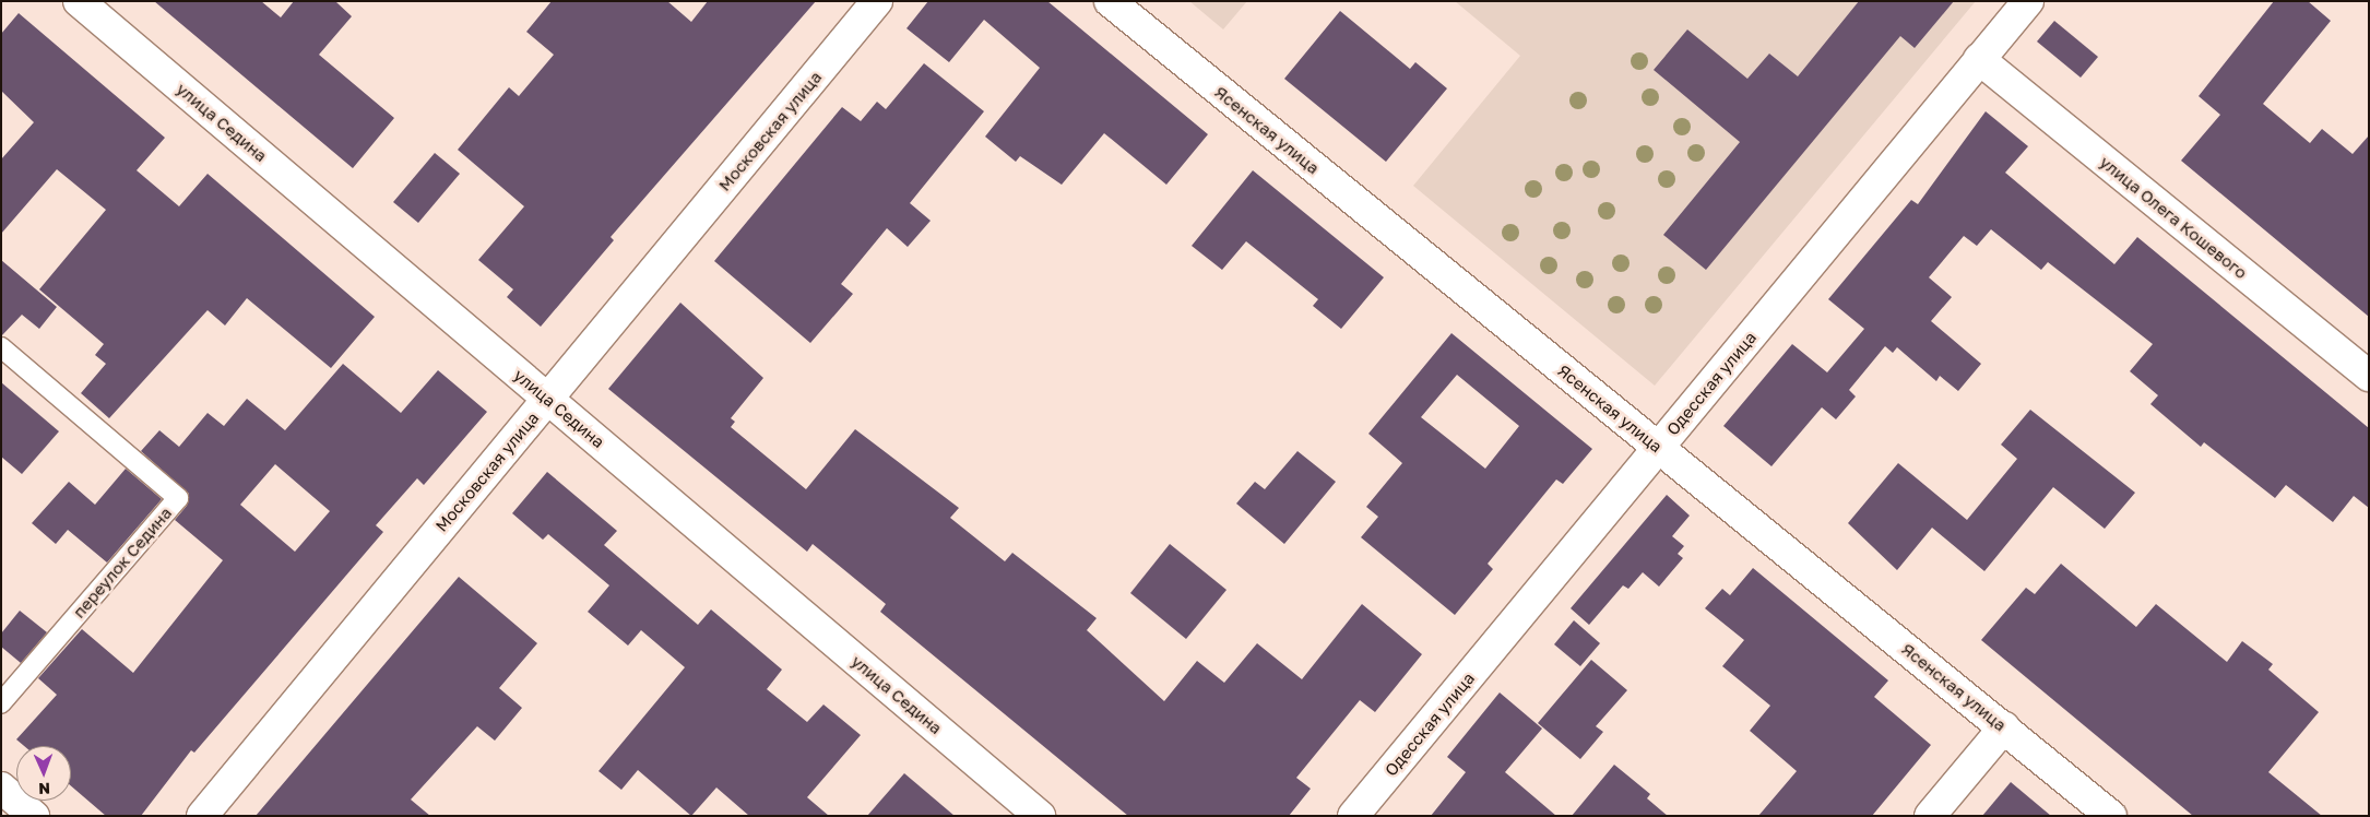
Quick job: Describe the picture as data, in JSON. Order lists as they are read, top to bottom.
{
  "streets": {
    "street": [
      "улица Седина",
      "Ясенская улица",
      "Московская улица",
      "улица Олега Кошевого",
      "Одесская улица"
    ],
    "lane": ["переулок Седина"]
  },
  "crossings": [
    ["улица Седина", "Московская улица"],
    ["Ясенская улица", "Одесская улица"],
    ["улица Олега Кошевого", "Одесская улица"]
  ],
  "north": "bottom"
}
